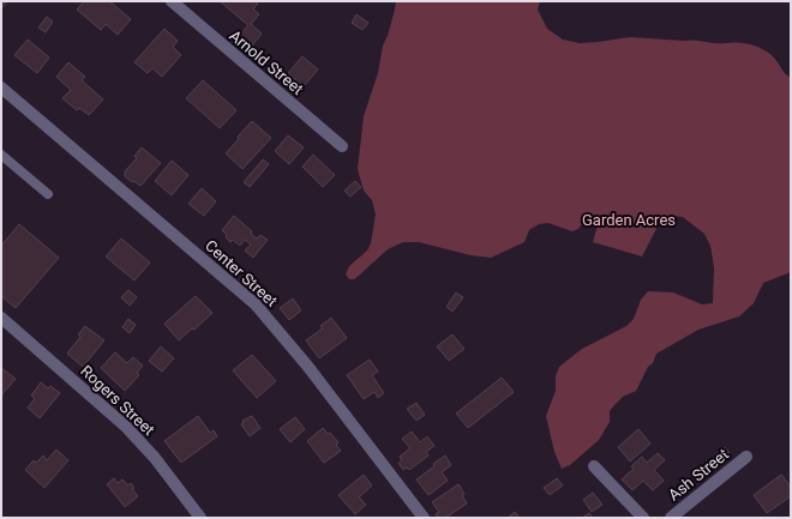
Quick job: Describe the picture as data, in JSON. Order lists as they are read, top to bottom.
{
  "streets": {
    "street": [
      "Arnold Street",
      "Center Street",
      "Rogers Street",
      "Ash Street"
    ]
  },
  "parks": ["Garden Acres"]
}
